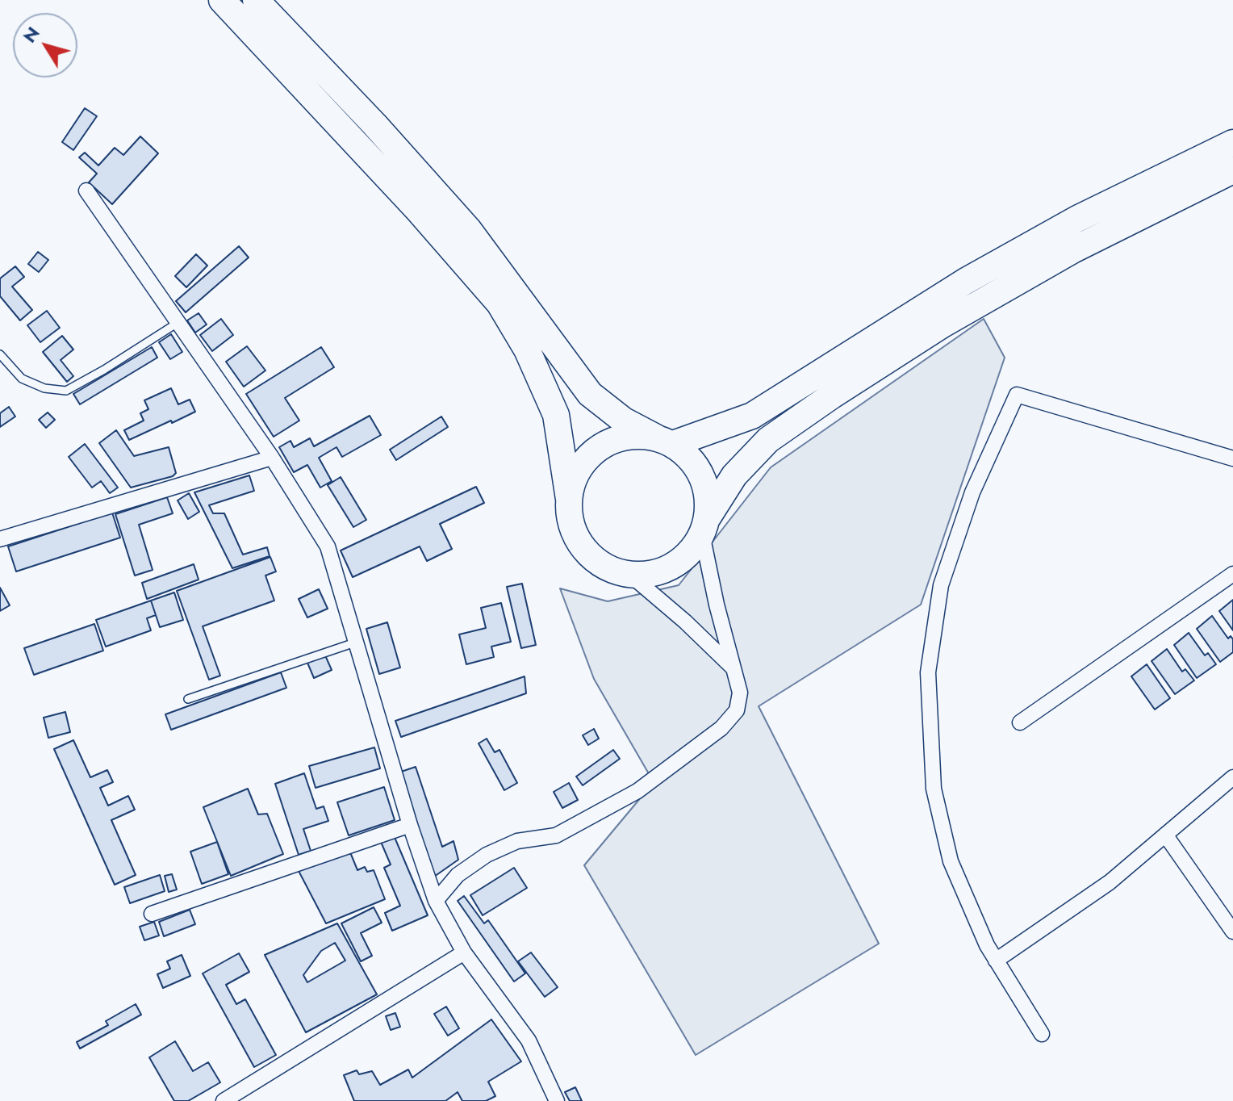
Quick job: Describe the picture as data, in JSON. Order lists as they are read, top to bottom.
{
  "north": "top left"
}
